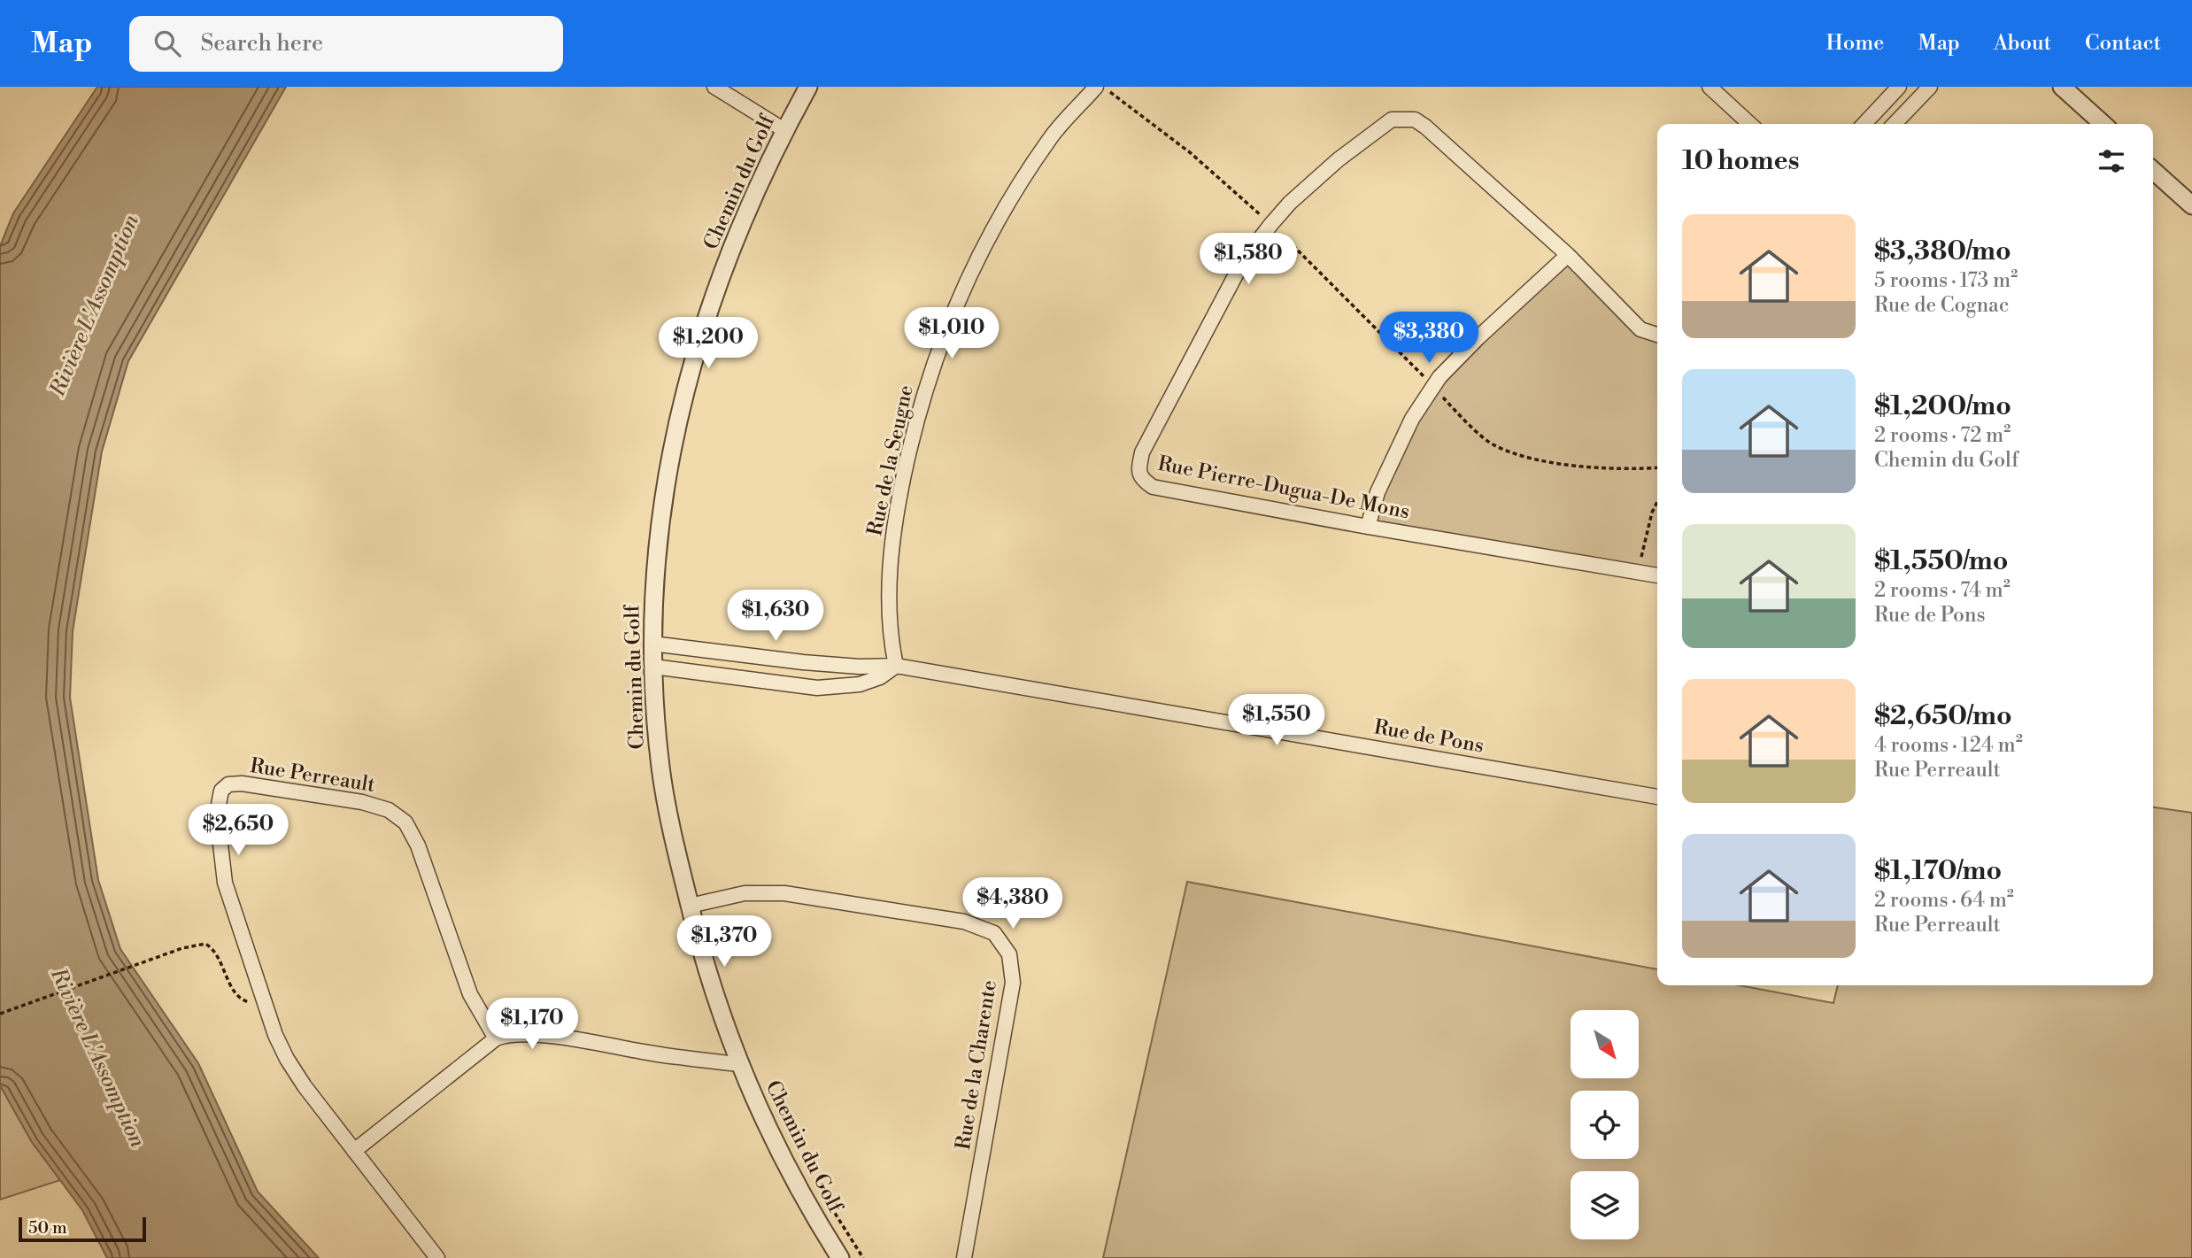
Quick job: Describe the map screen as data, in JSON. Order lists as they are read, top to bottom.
{
  "streets": {
    "street": [
      "Chemin du Golf",
      "Rue de la Seugne",
      "Rue Pierre-Dugua-De Mons",
      "Rue de Pons",
      "Rue Perreault",
      "Rue de la Charente"
    ]
  },
  "crossings": [
    ["Chemin du Golf", "Rue de Pons"],
    ["Chemin du Golf", "Rue de la Charente"],
    ["Rue de la Seugne", "Rue de Pons"]
  ],
  "water": ["Rivière L'Assomption"],
  "scale_bar": "50 m",
  "north": "bottom right",
  "page": {
    "header": "Map",
    "search": "Search here",
    "nav": [
      "Home",
      "Map",
      "About",
      "Contact"
    ],
    "heading": "10 homes",
    "list": [
      {
        "name": "$3,380/mo",
        "note": "5 rooms · 173 m² · Rue de Cognac"
      },
      {
        "name": "$1,200/mo",
        "note": "2 rooms · 72 m² · Chemin du Golf"
      },
      {
        "name": "$1,550/mo",
        "note": "2 rooms · 74 m² · Rue de Pons"
      },
      {
        "name": "$2,650/mo",
        "note": "4 rooms · 124 m² · Rue Perreault"
      },
      {
        "name": "$1,170/mo",
        "note": "2 rooms · 64 m² · Rue Perreault"
      }
    ],
    "price": [
      "$1,580",
      "$1,010",
      "$3,380",
      "$1,200",
      "$1,630",
      "$1,550",
      "$2,650",
      "$4,380",
      "$1,370",
      "$1,170"
    ],
    "scale": "50 m"
  }
}
